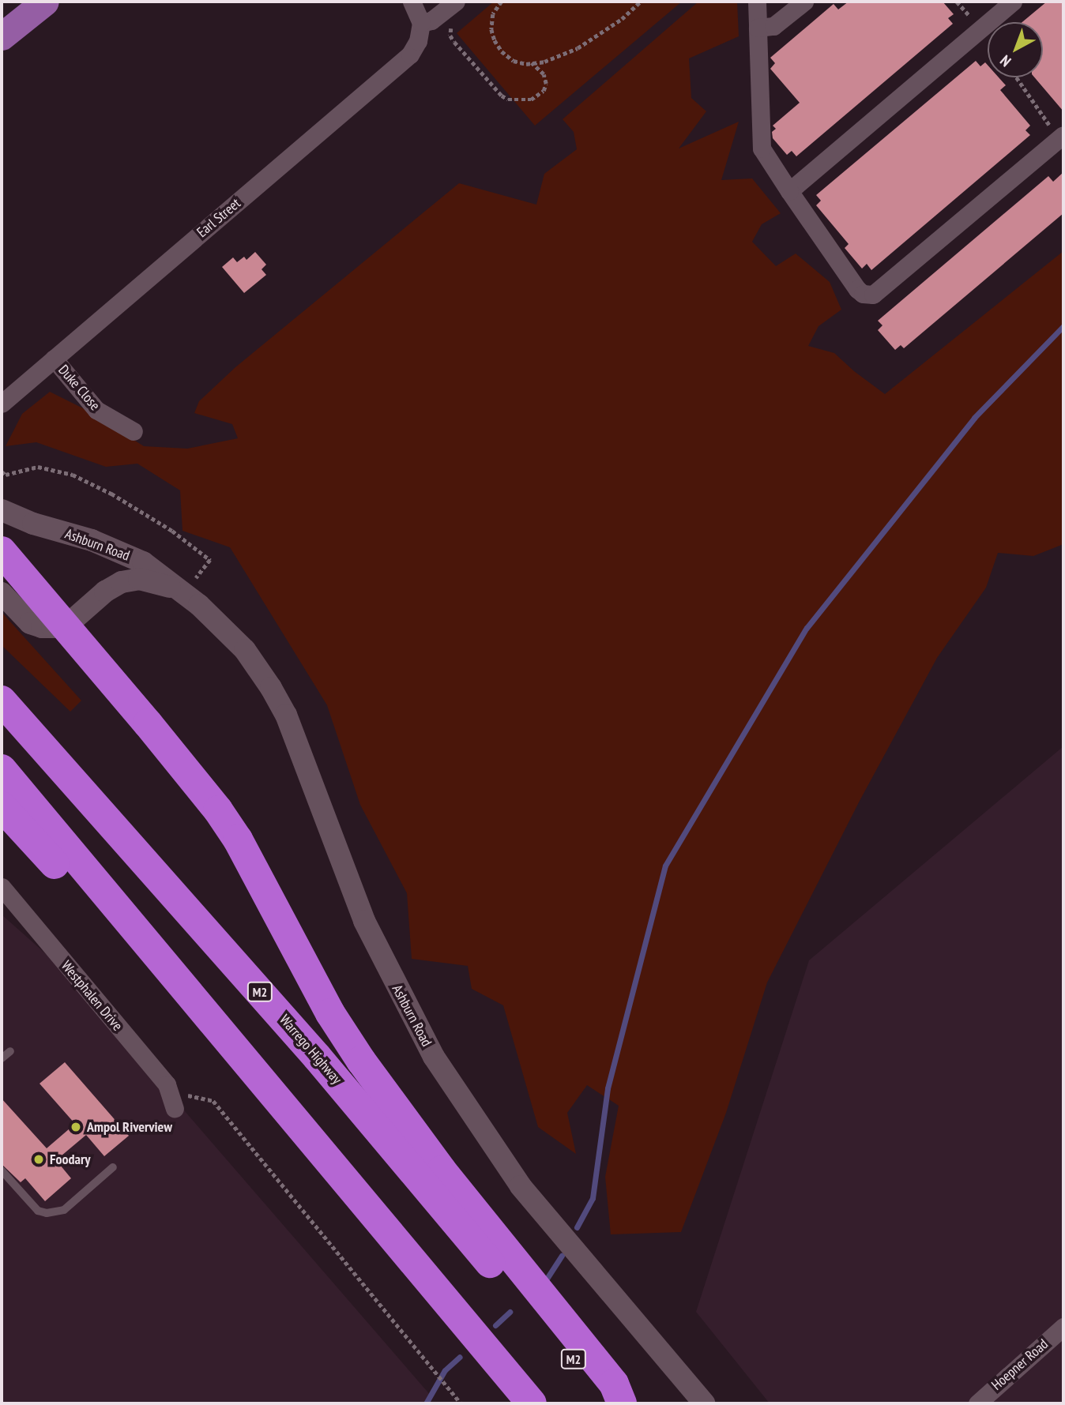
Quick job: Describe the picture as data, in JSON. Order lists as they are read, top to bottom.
{
  "streets": {
    "highway": ["M2", "Warrego Highway"],
    "street": [
      "Earl Street",
      "Duke Close",
      "Ashburn Road",
      "Westphalen Drive",
      "Hoepner Road"
    ]
  },
  "crossings": [
    ["Earl Street", "Duke Close"]
  ],
  "places": ["Ampol Riverview", "Foodary"],
  "north": "bottom left"
}
